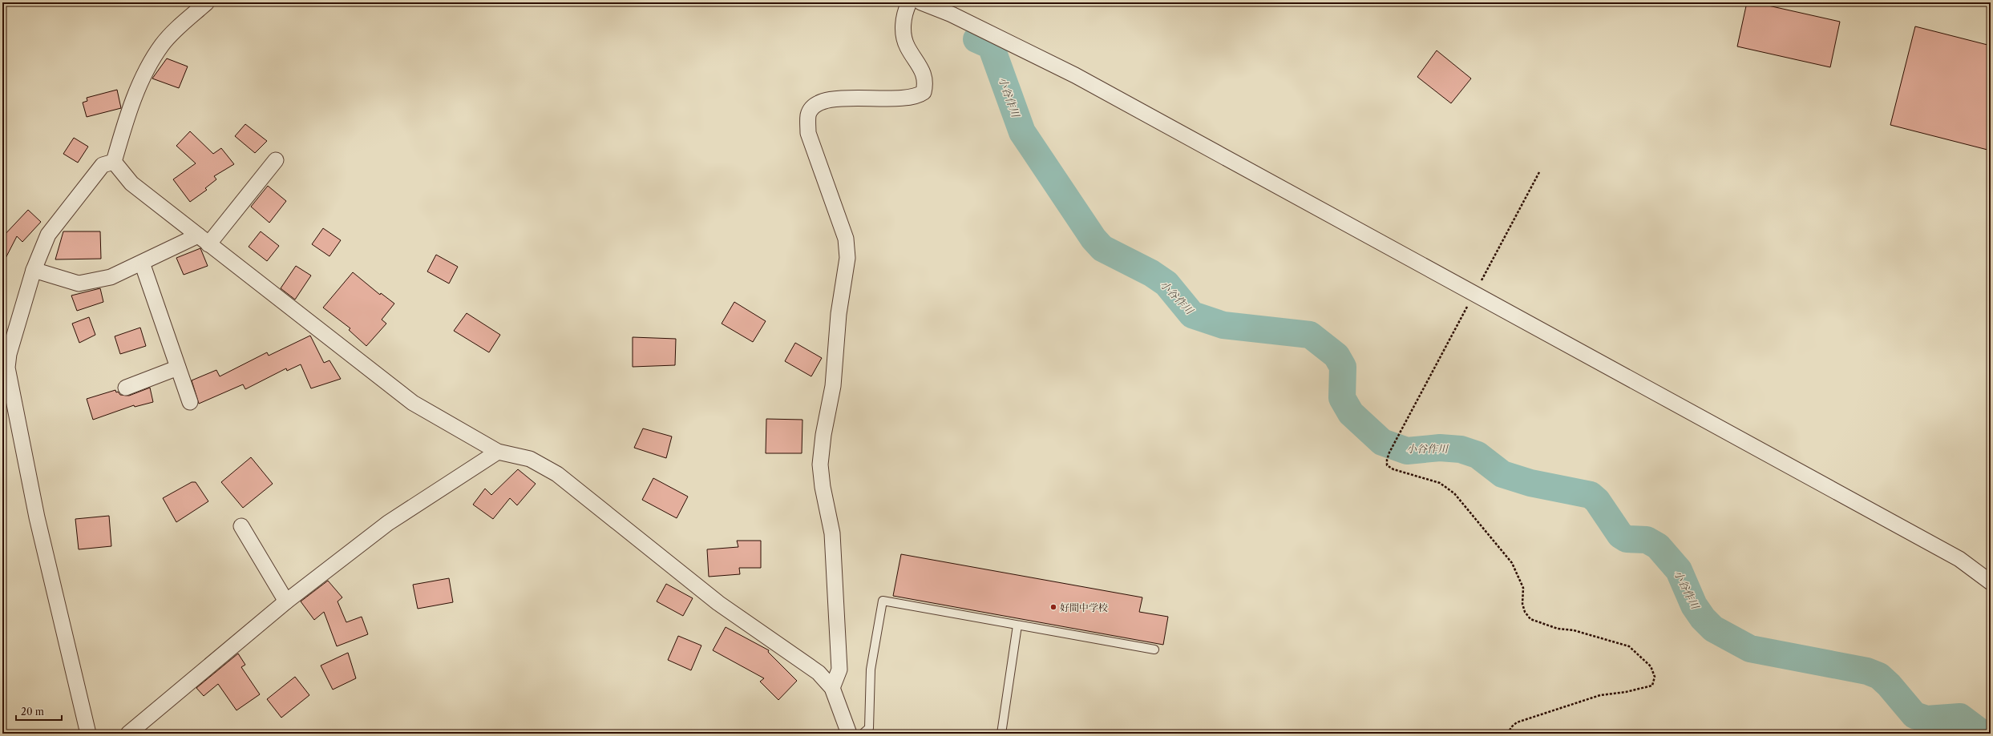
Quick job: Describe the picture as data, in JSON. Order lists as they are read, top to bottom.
{
  "water": ["小谷作川"],
  "places": ["好間中学校"],
  "scale_bar": "20 m"
}
